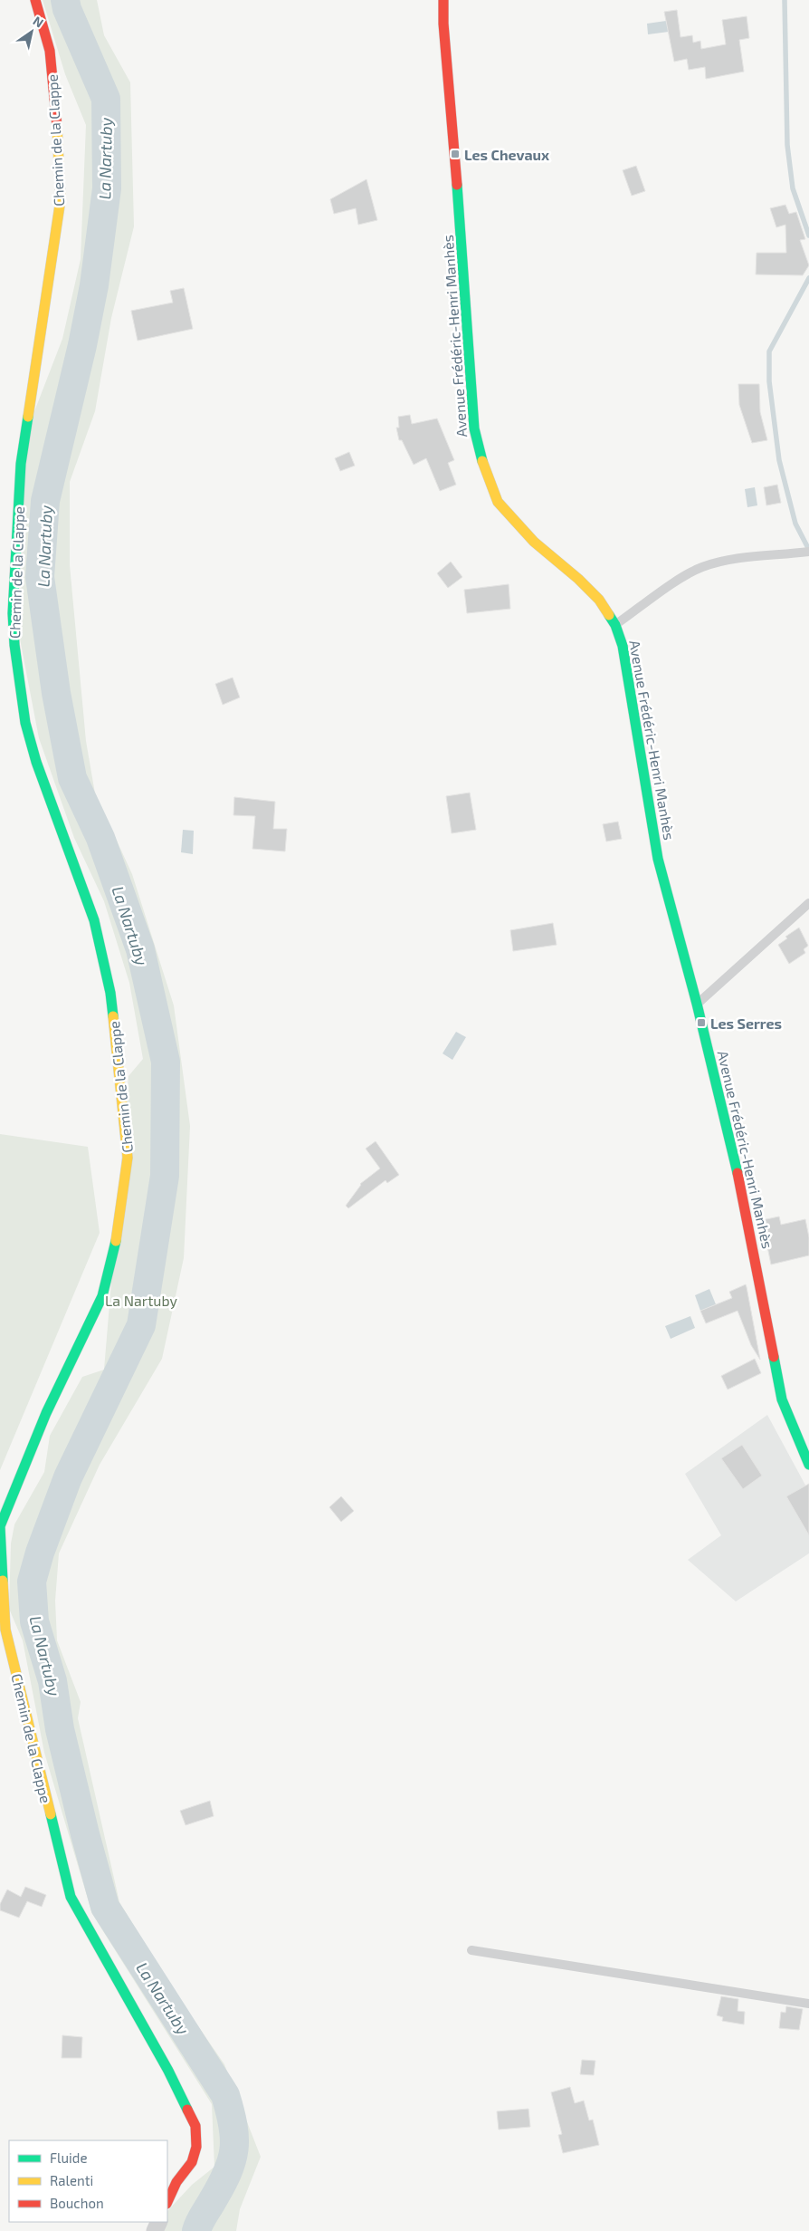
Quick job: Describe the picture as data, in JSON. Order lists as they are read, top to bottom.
{
  "streets": {
    "street": ["Chemin de la Clappe", "Avenue Frédéric-Henri Manhès"]
  },
  "water": ["La Nartuby"],
  "parks": ["La Nartuby"],
  "places": {
    "transit": ["Les Chevaux", "Les Serres"]
  },
  "legend": ["Fluide", "Ralenti", "Bouchon"],
  "north": "top right"
}
